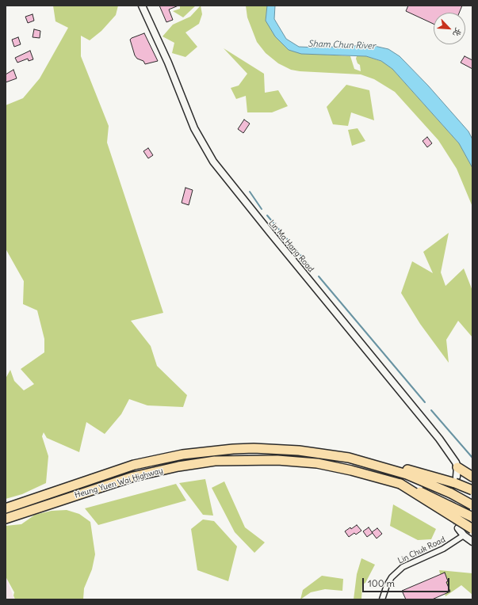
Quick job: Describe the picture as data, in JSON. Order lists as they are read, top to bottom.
{
  "streets": {
    "highway": ["Heung Yuen Wai Highway"],
    "street": ["Lin Ma Hang Road", "Lin Chuk Road"]
  },
  "water": ["Sham Chun River"],
  "scale_bar": "100 m",
  "north": "bottom right"
}
